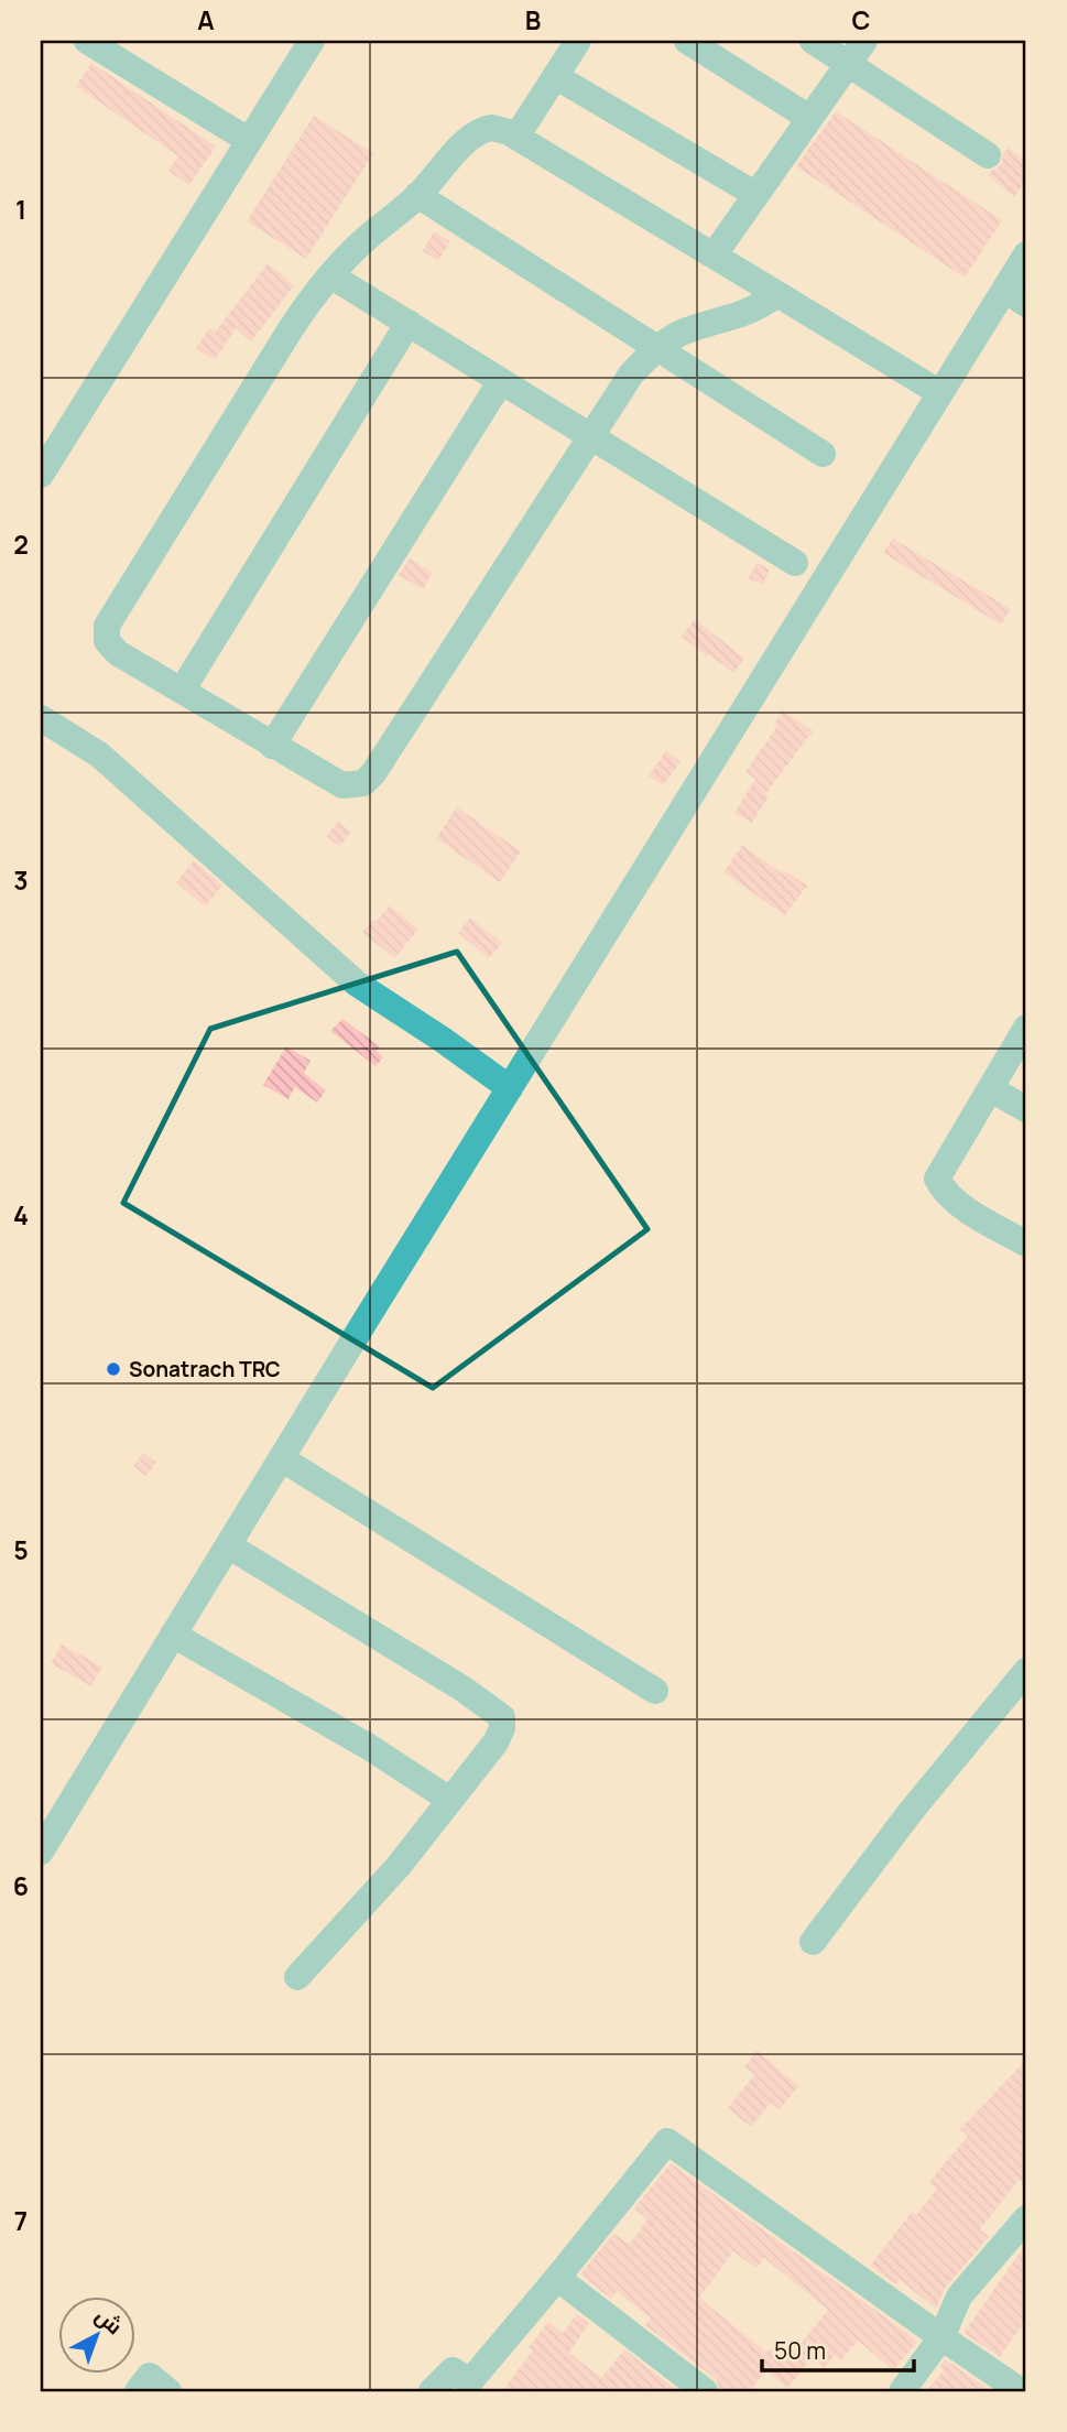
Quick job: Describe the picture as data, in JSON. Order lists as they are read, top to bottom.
{
  "places": ["Sonatrach TRC"],
  "scale_bar": "50 m",
  "north": "top right",
  "grid": {
    "columns": ["A", "B", "C"],
    "rows": [
      "1",
      "2",
      "3",
      "4",
      "5",
      "6",
      "7"
    ]
  }
}
